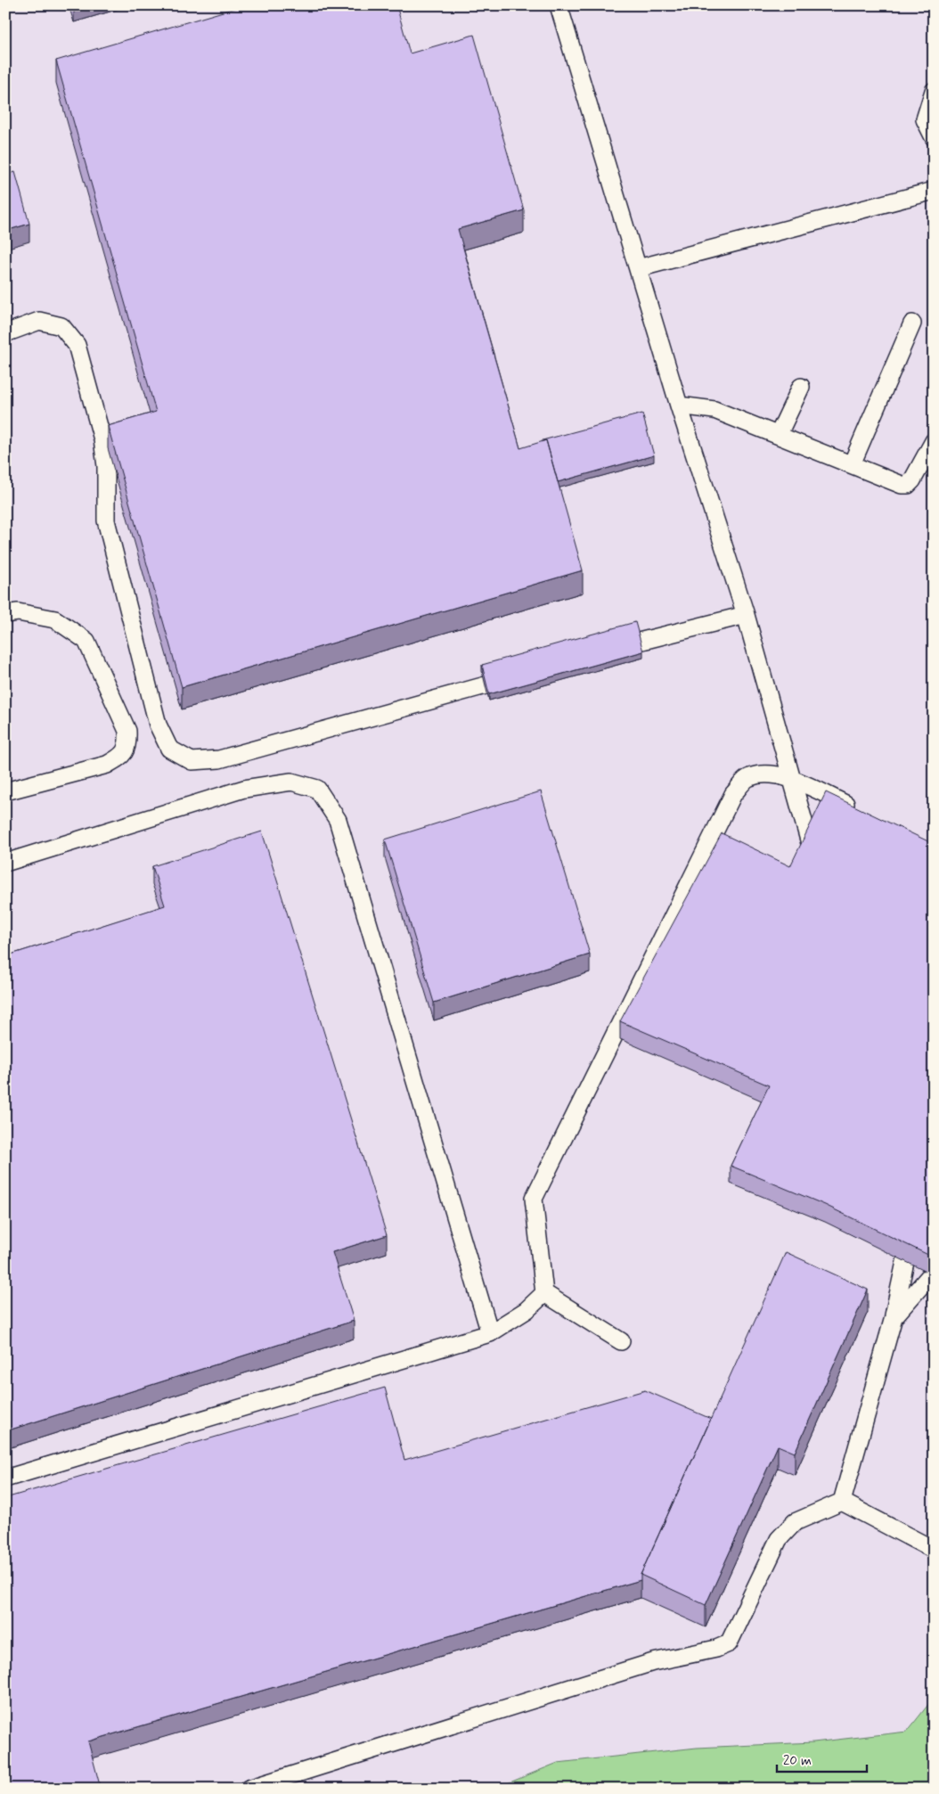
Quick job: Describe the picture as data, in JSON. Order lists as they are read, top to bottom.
{
  "scale_bar": "20 m"
}
